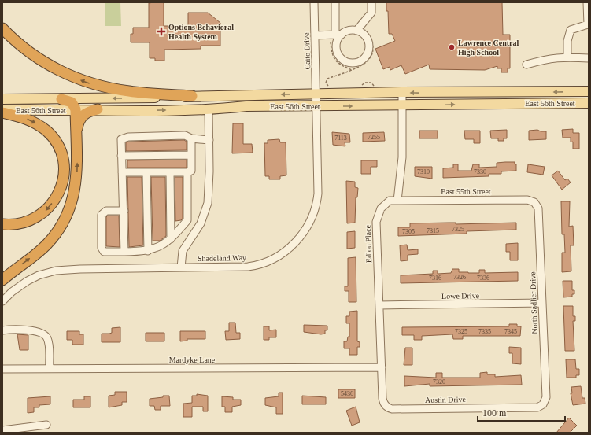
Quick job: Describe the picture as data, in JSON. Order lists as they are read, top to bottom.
{
  "streets": {
    "main road": ["East 56th Street"],
    "street": [
      "Caito Drive",
      "East 55th Street",
      "Edlou Place",
      "Shadeland Way",
      "Lowe Drive",
      "North Sadlier Drive",
      "Mardyke Lane",
      "Austin Drive"
    ]
  },
  "crossings": [
    ["Caito Drive", "East 56th Street"],
    ["Caito Drive", "Shadeland Way"],
    ["East 56th Street", "Shadeland Way"],
    ["East 55th Street", "Edlou Place"],
    ["East 55th Street", "North Sadlier Drive"],
    ["Edlou Place", "Lowe Drive"],
    ["Edlou Place", "Mardyke Lane"],
    ["Edlou Place", "Austin Drive"],
    ["Lowe Drive", "North Sadlier Drive"],
    ["North Sadlier Drive", "Austin Drive"]
  ],
  "places": {
    "health": ["Options Behavioral Health System"],
    "other": ["Lawrence Central High School"]
  },
  "house_numbers": [
    "7255",
    "7113",
    "7310",
    "7330",
    "7325",
    "7315",
    "7305",
    "7326",
    "7316",
    "7336",
    "7325",
    "7335",
    "7345",
    "7320",
    "5436"
  ],
  "scale_bar": "100 m"
}
